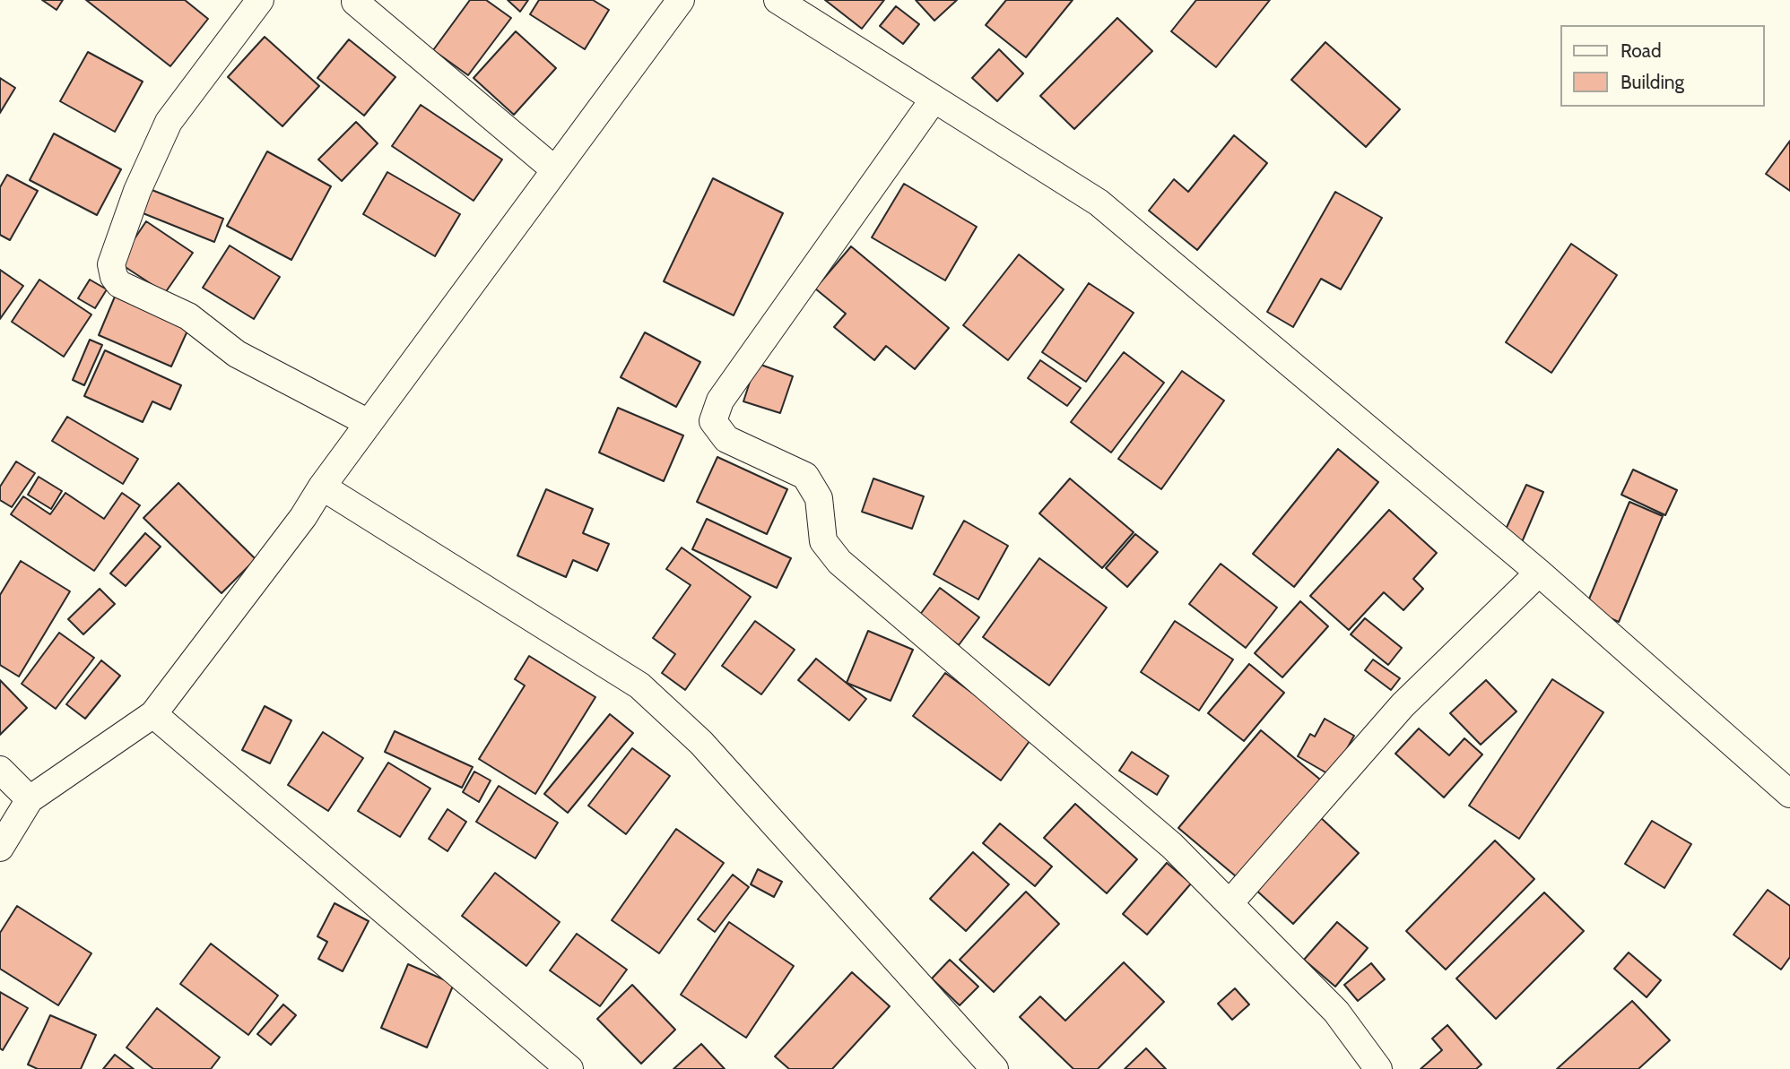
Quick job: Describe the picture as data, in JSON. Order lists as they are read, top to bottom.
{
  "legend": ["Road", "Building"]
}
